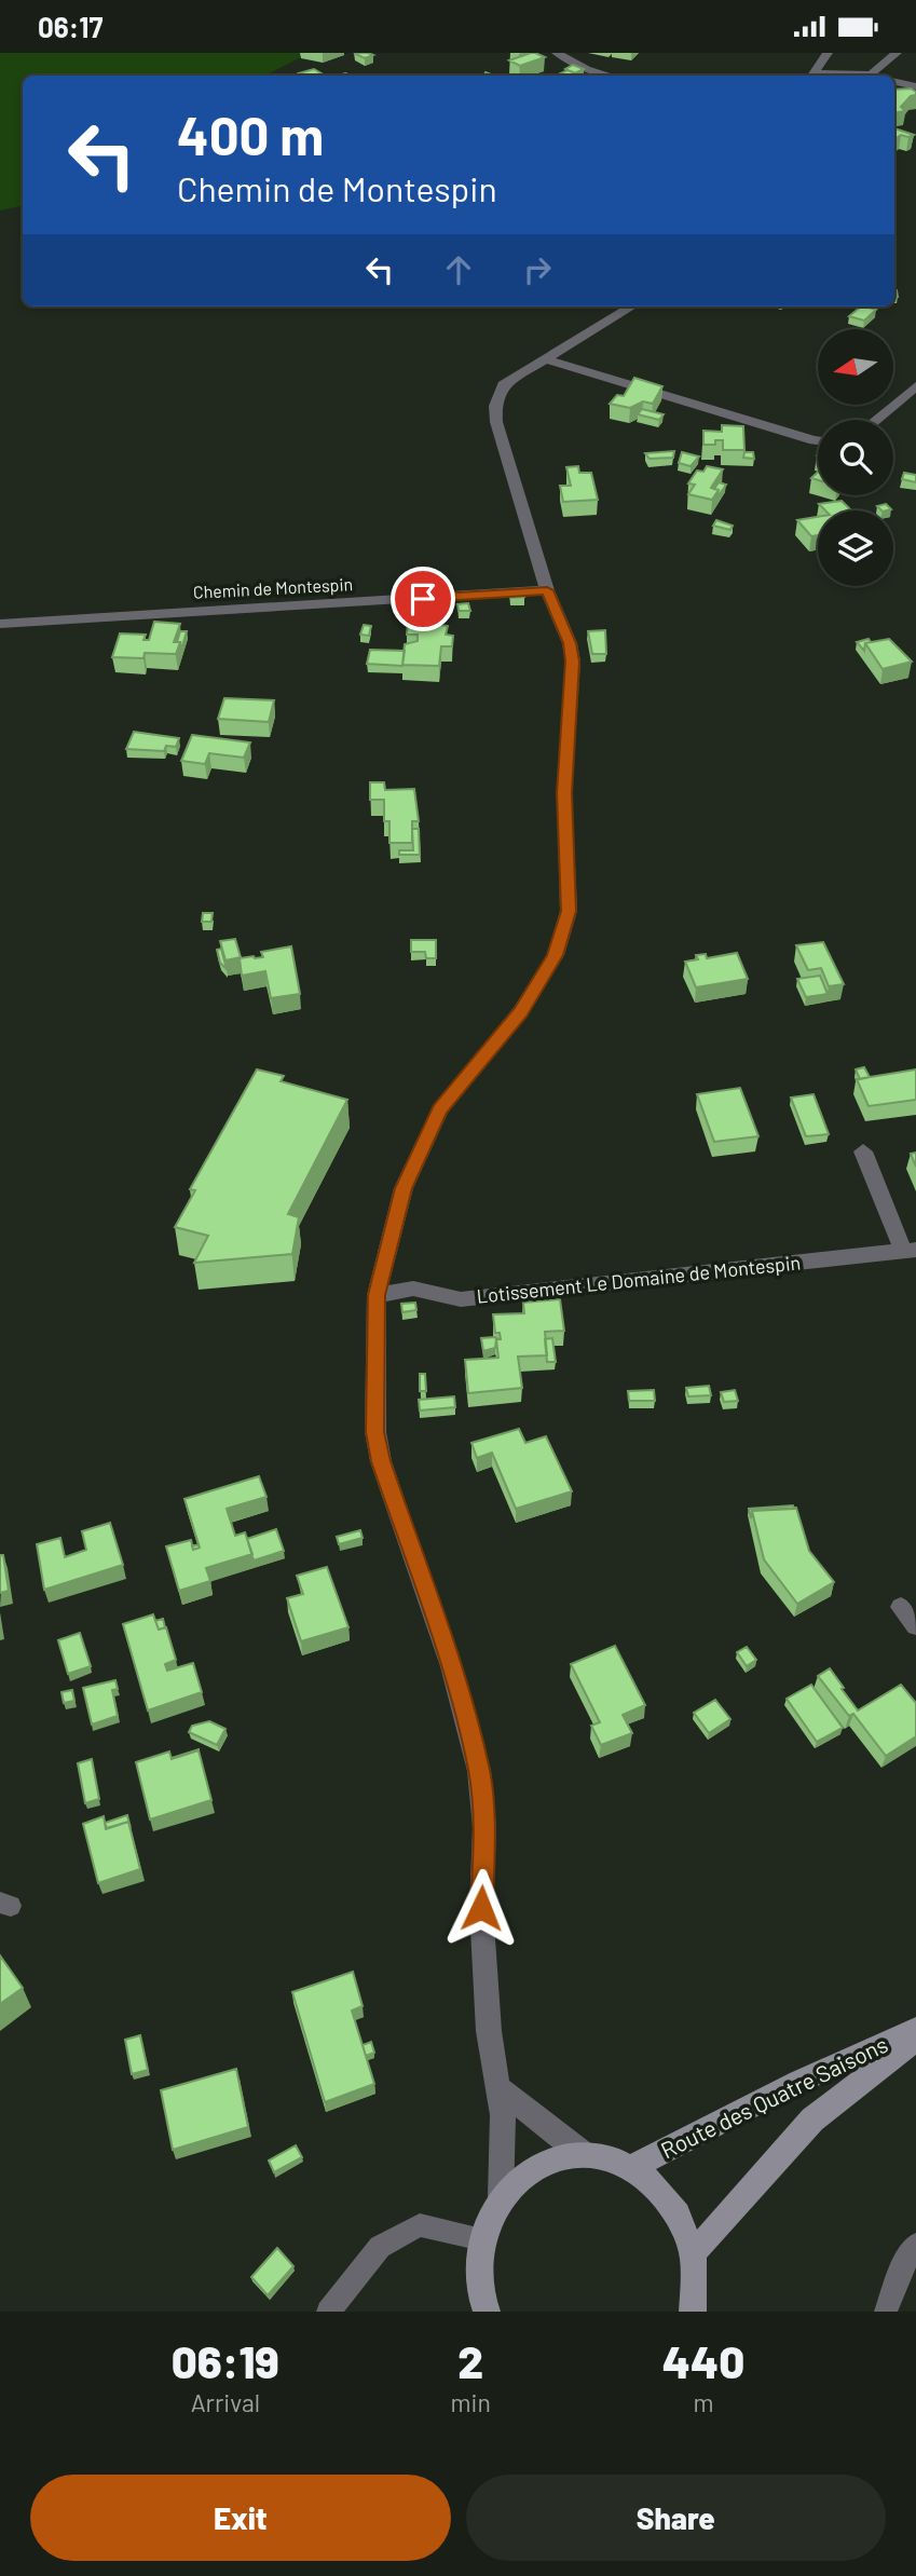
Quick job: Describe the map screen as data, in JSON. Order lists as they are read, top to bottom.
{
  "streets": {
    "main road": ["Route des Quatre Saisons"],
    "street": ["Chemin de Montespin", "Lotissement Le Domaine de Montespin"]
  },
  "north": "left",
  "page": {
    "status": "06:17",
    "turn": ["400 m", "Chemin de Montespin"],
    "eta": [
      "06:19",
      "Arrival",
      "2",
      "min",
      "440",
      "m"
    ],
    "buttons": ["Exit", "Share"]
  }
}
